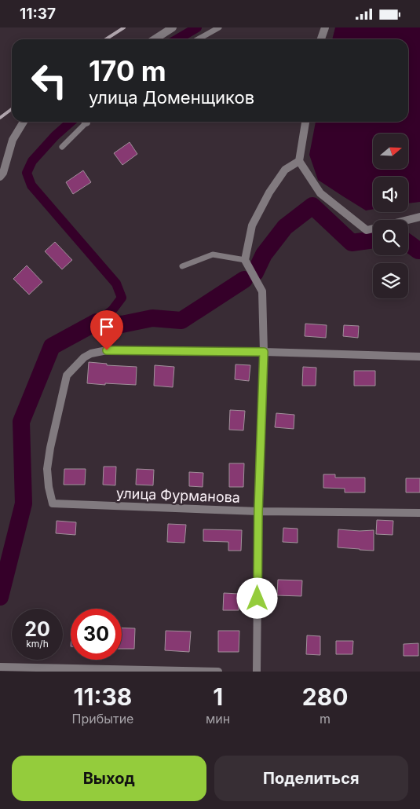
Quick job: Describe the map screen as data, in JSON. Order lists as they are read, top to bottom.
{
  "streets": {
    "street": ["улица Фурманова"]
  },
  "north": "right",
  "page": {
    "status": "11:37",
    "turn": ["170 m", "улица Доменщиков"],
    "speed": "20 km/h",
    "limit": "30",
    "eta": [
      "11:38",
      "Прибытие",
      "1",
      "мин",
      "280",
      "m"
    ],
    "buttons": ["Выход", "Поделиться"]
  }
}
